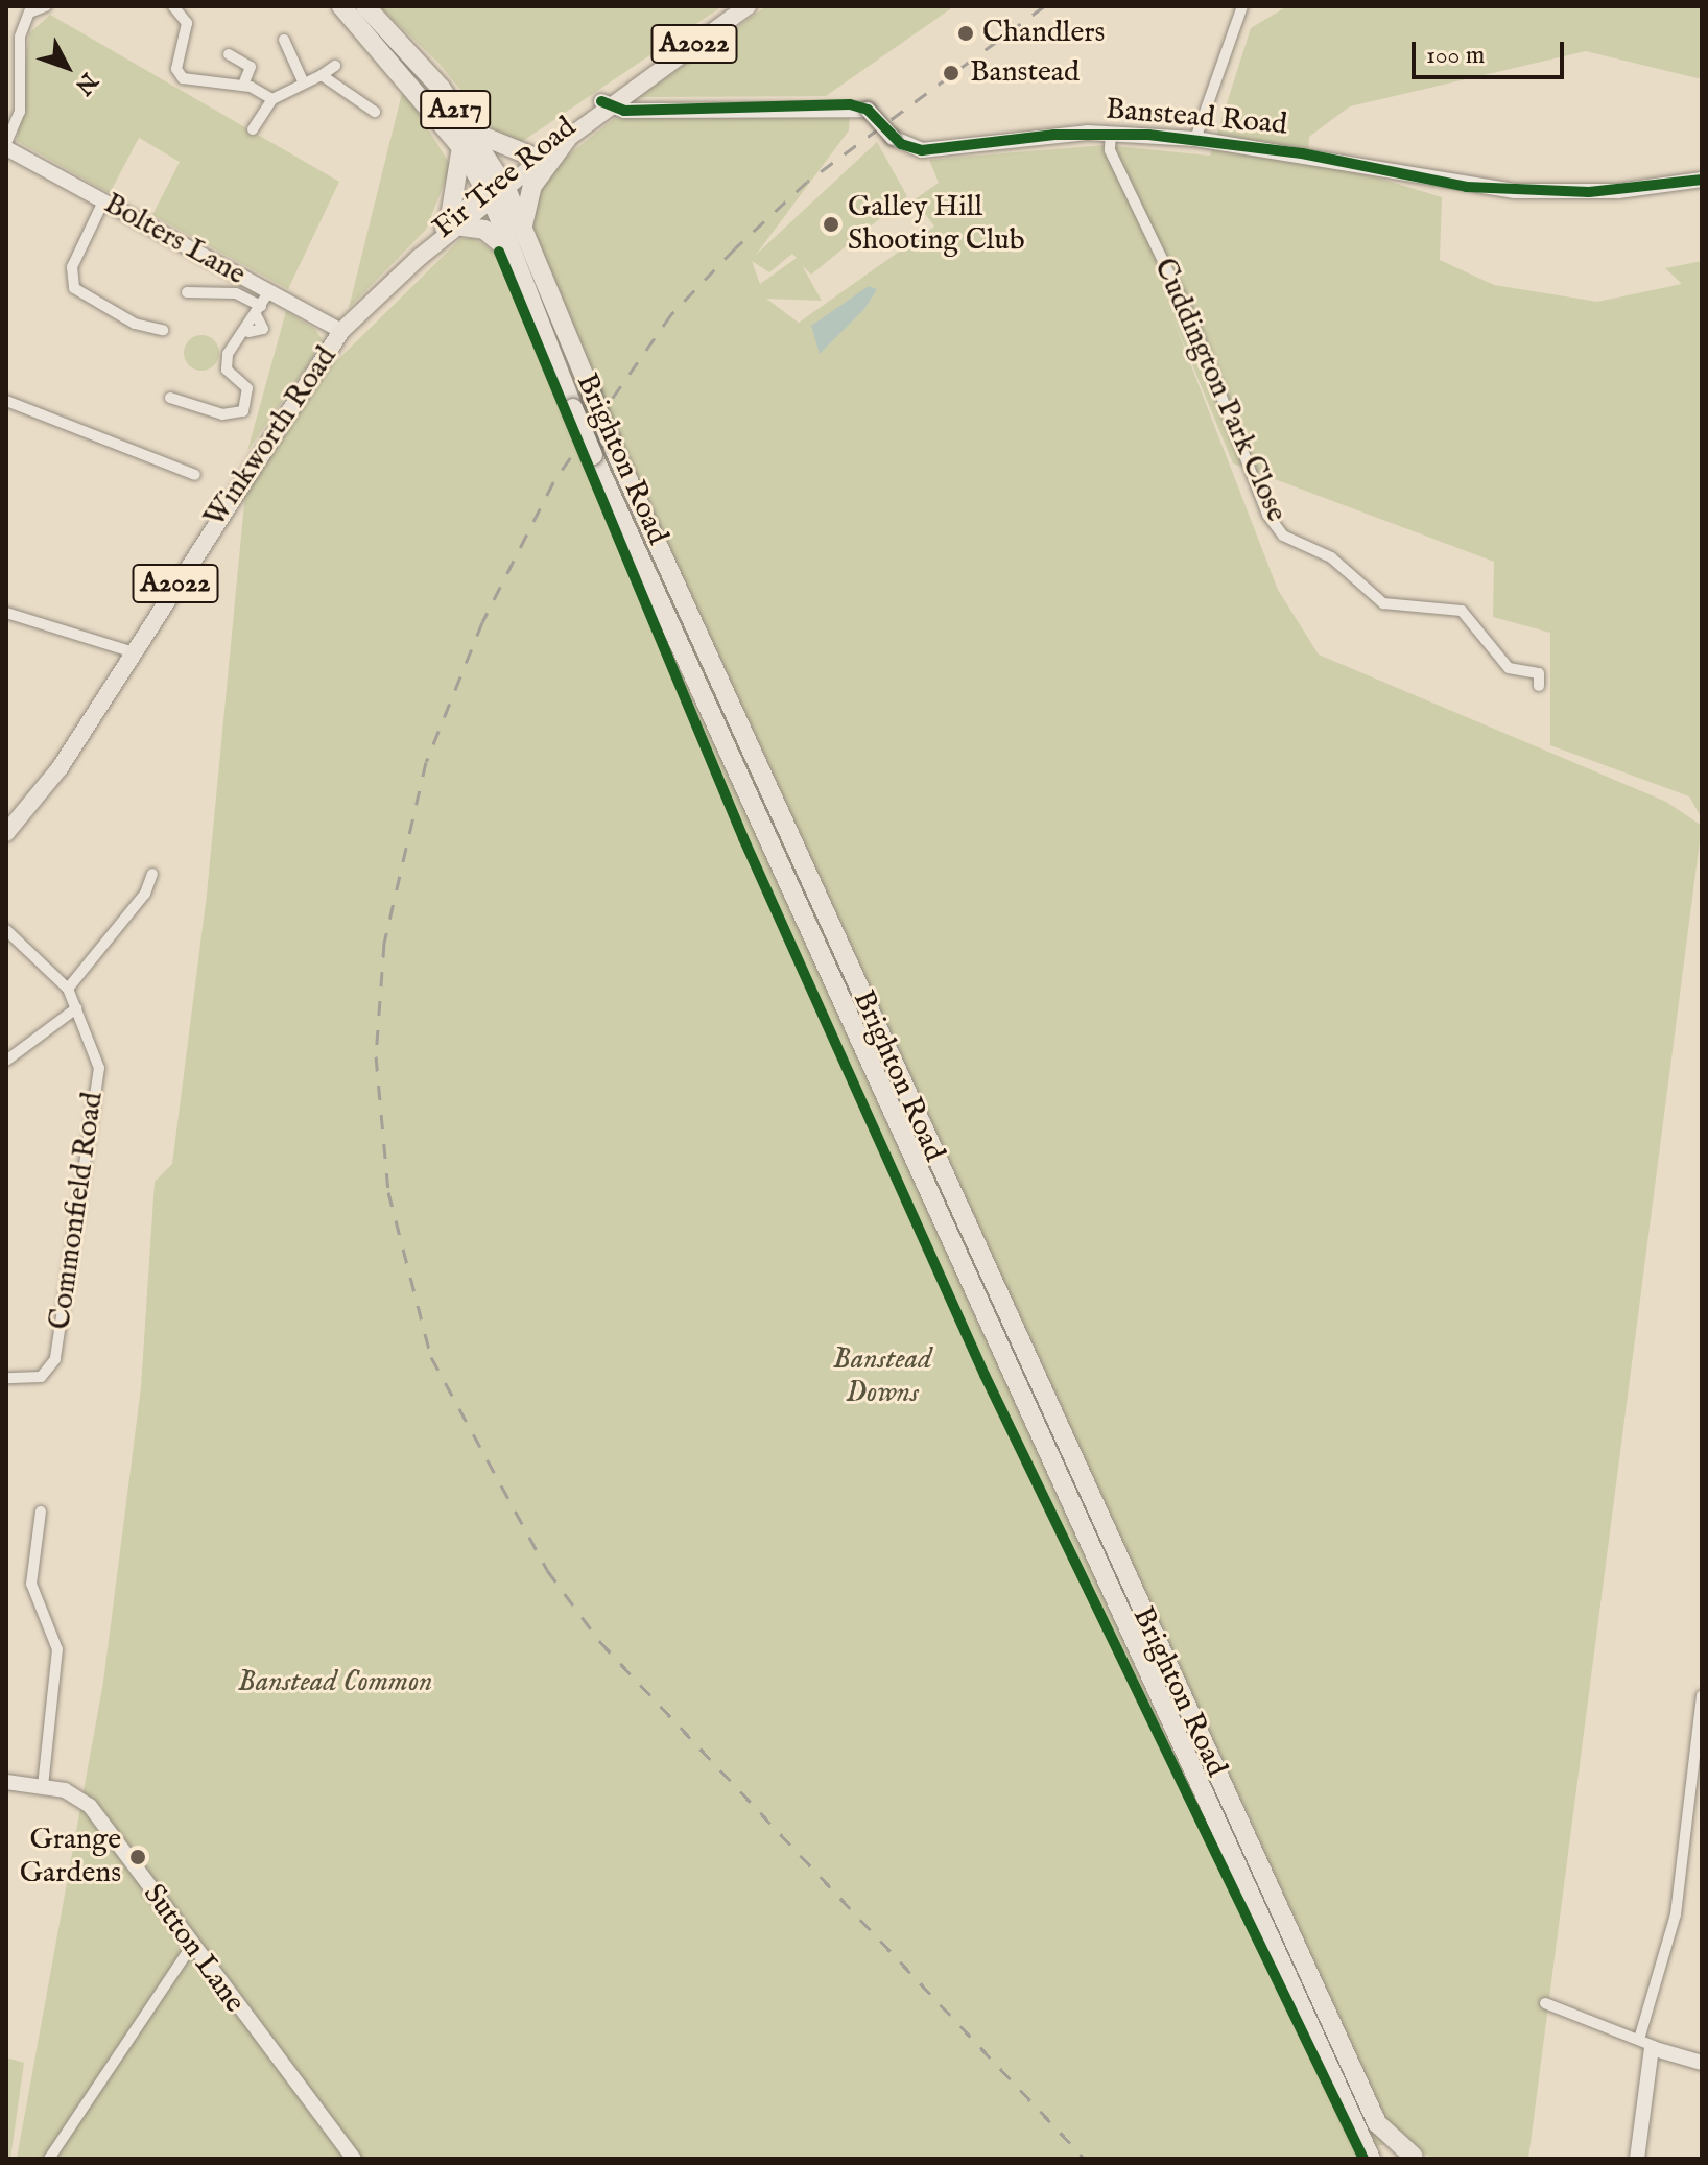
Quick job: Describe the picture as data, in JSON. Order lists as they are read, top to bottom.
{
  "streets": {
    "highway": ["A217", "Brighton Road"],
    "main road": ["A2022", "Fir Tree Road", "Winkworth Road"],
    "street": [
      "Banstead Road",
      "Bolters Lane",
      "Cuddington Park Close",
      "Commonfield Road",
      "Sutton Lane"
    ]
  },
  "crossings": [
    ["Banstead Road", "Fir Tree Road"],
    ["Banstead Road", "Cuddington Park Close"],
    ["Fir Tree Road", "Winkworth Road"],
    ["Fir Tree Road", "Brighton Road"],
    ["Bolters Lane", "Winkworth Road"]
  ],
  "parks": ["Banstead Downs", "Banstead Common"],
  "places": [
    "Chandlers",
    "Banstead",
    "Galley Hill Shooting Club",
    "Grange Gardens"
  ],
  "scale_bar": "100 m",
  "north": "bottom right"
}
